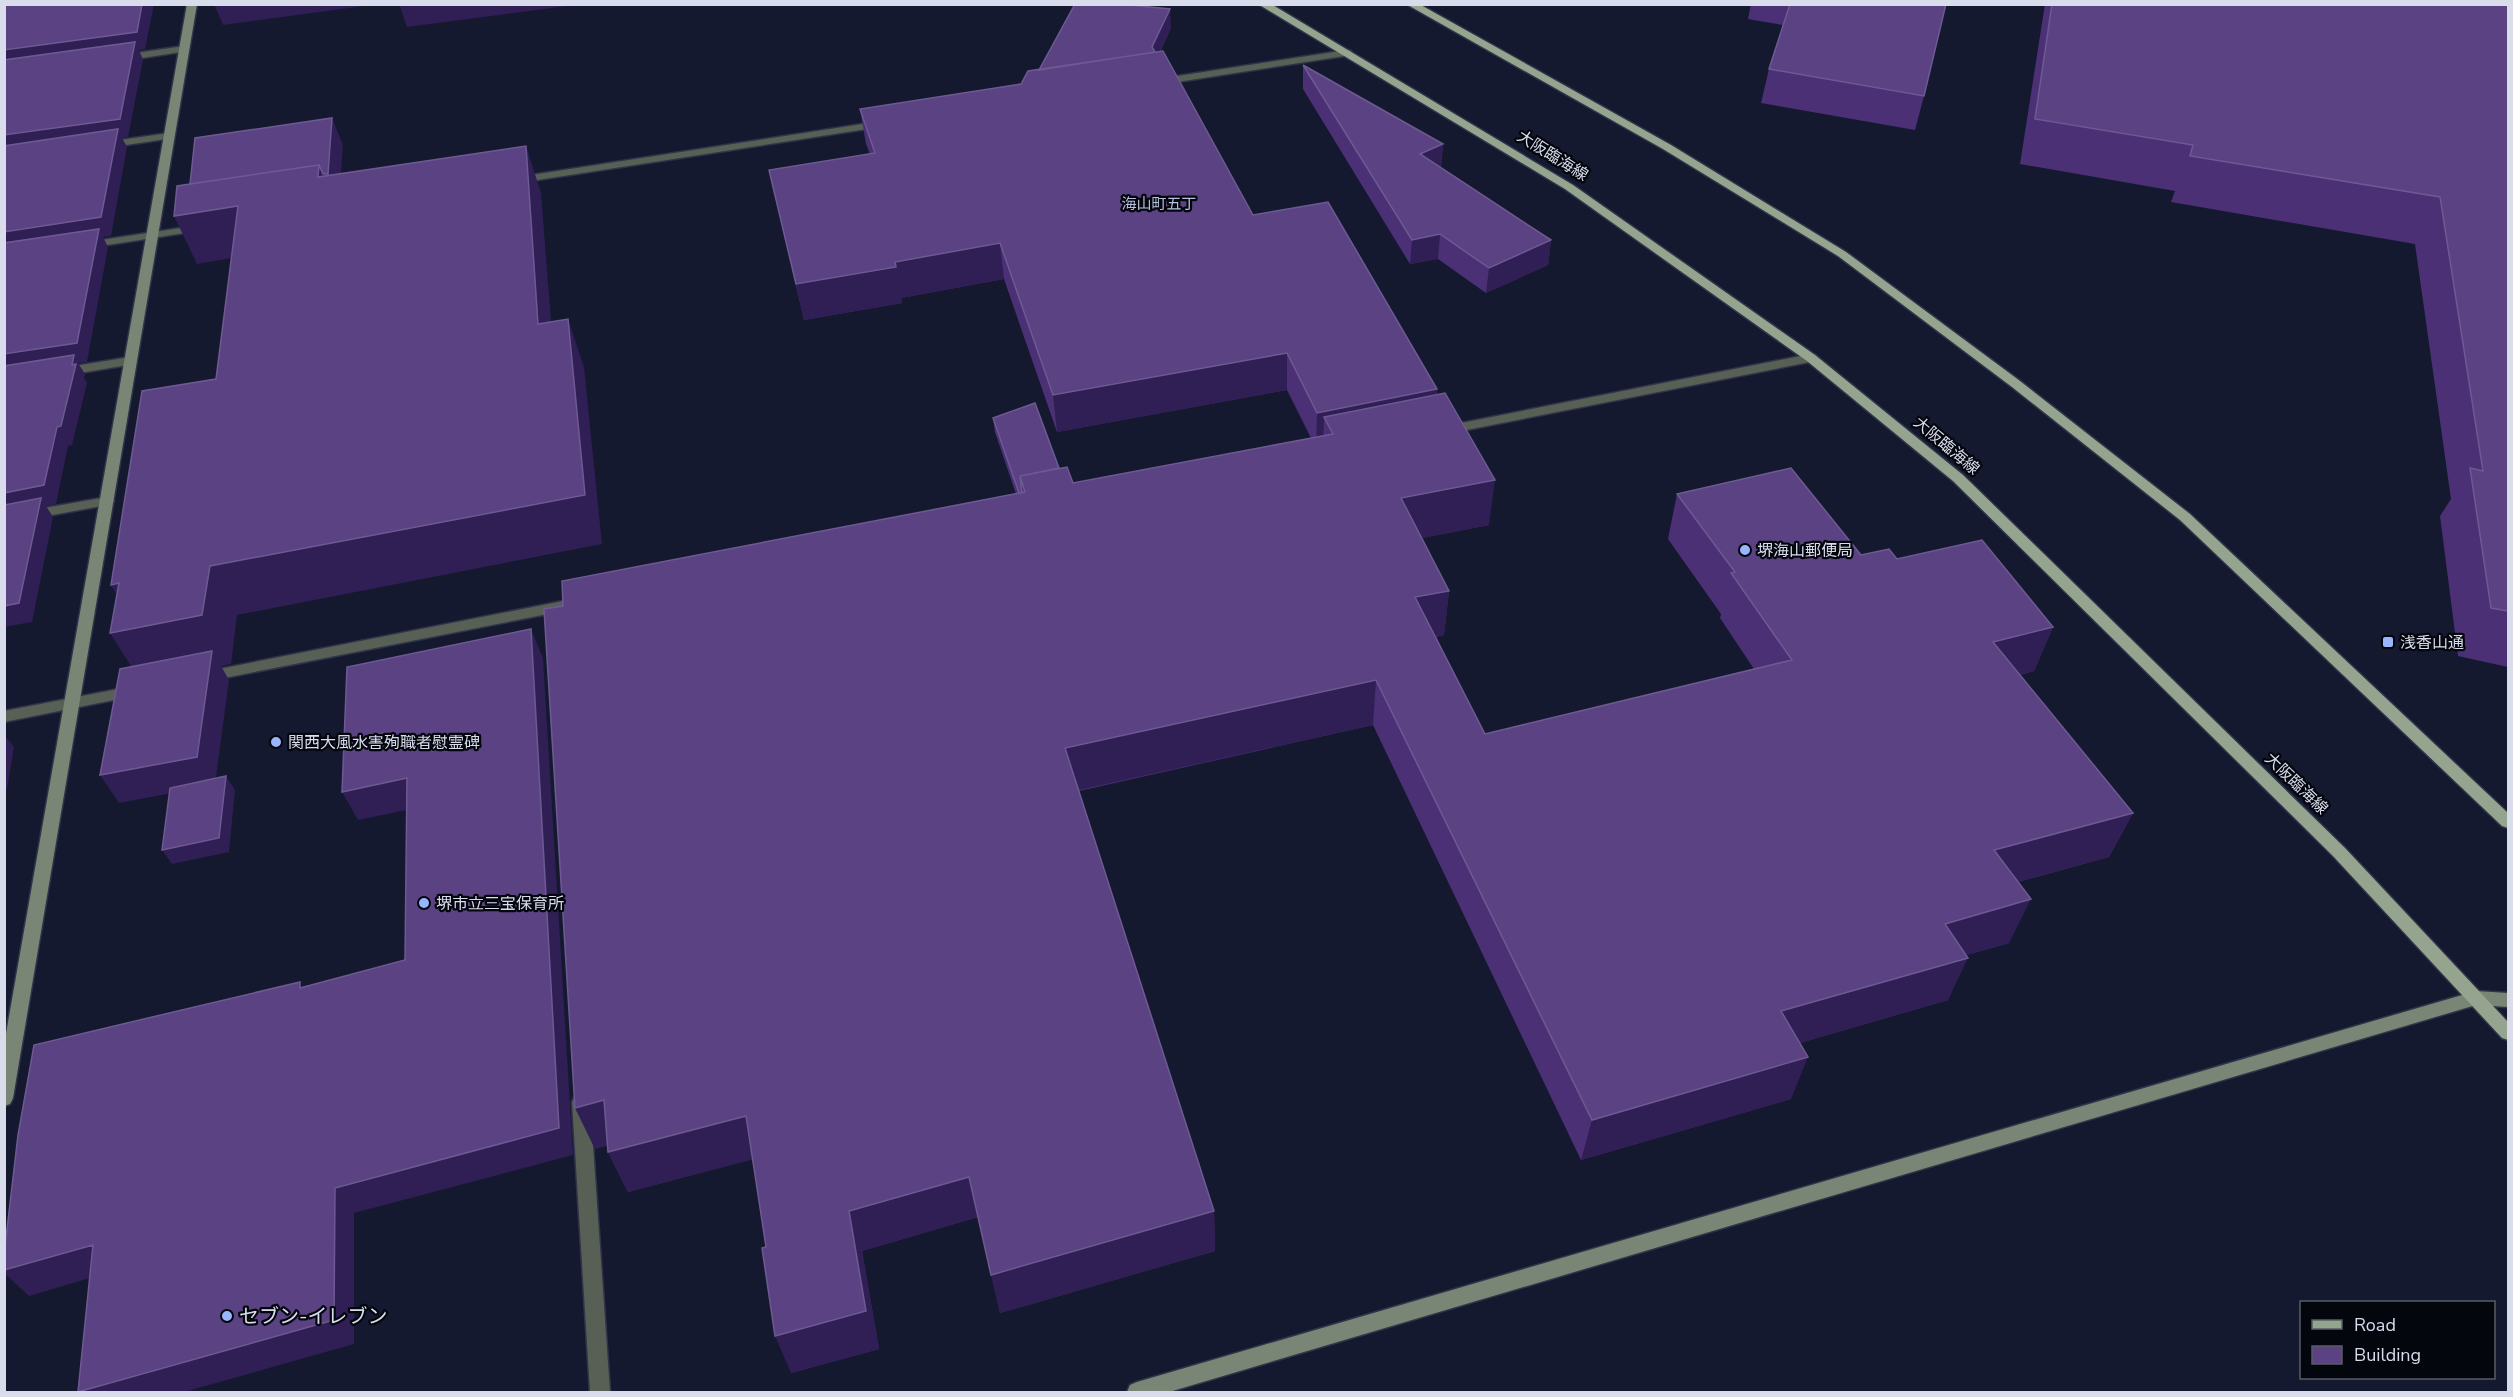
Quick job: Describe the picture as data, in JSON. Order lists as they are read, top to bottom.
{
  "streets": {
    "main road": ["大阪臨海線"]
  },
  "districts": ["海山町五丁"],
  "places": {
    "other": [
      "堺海山郵便局",
      "関西大風水害殉職者慰霊碑",
      "堺市立三宝保育所",
      "セブン-イレブン"
    ],
    "transit": ["浅香山通"]
  },
  "legend": ["Road", "Building"]
}
